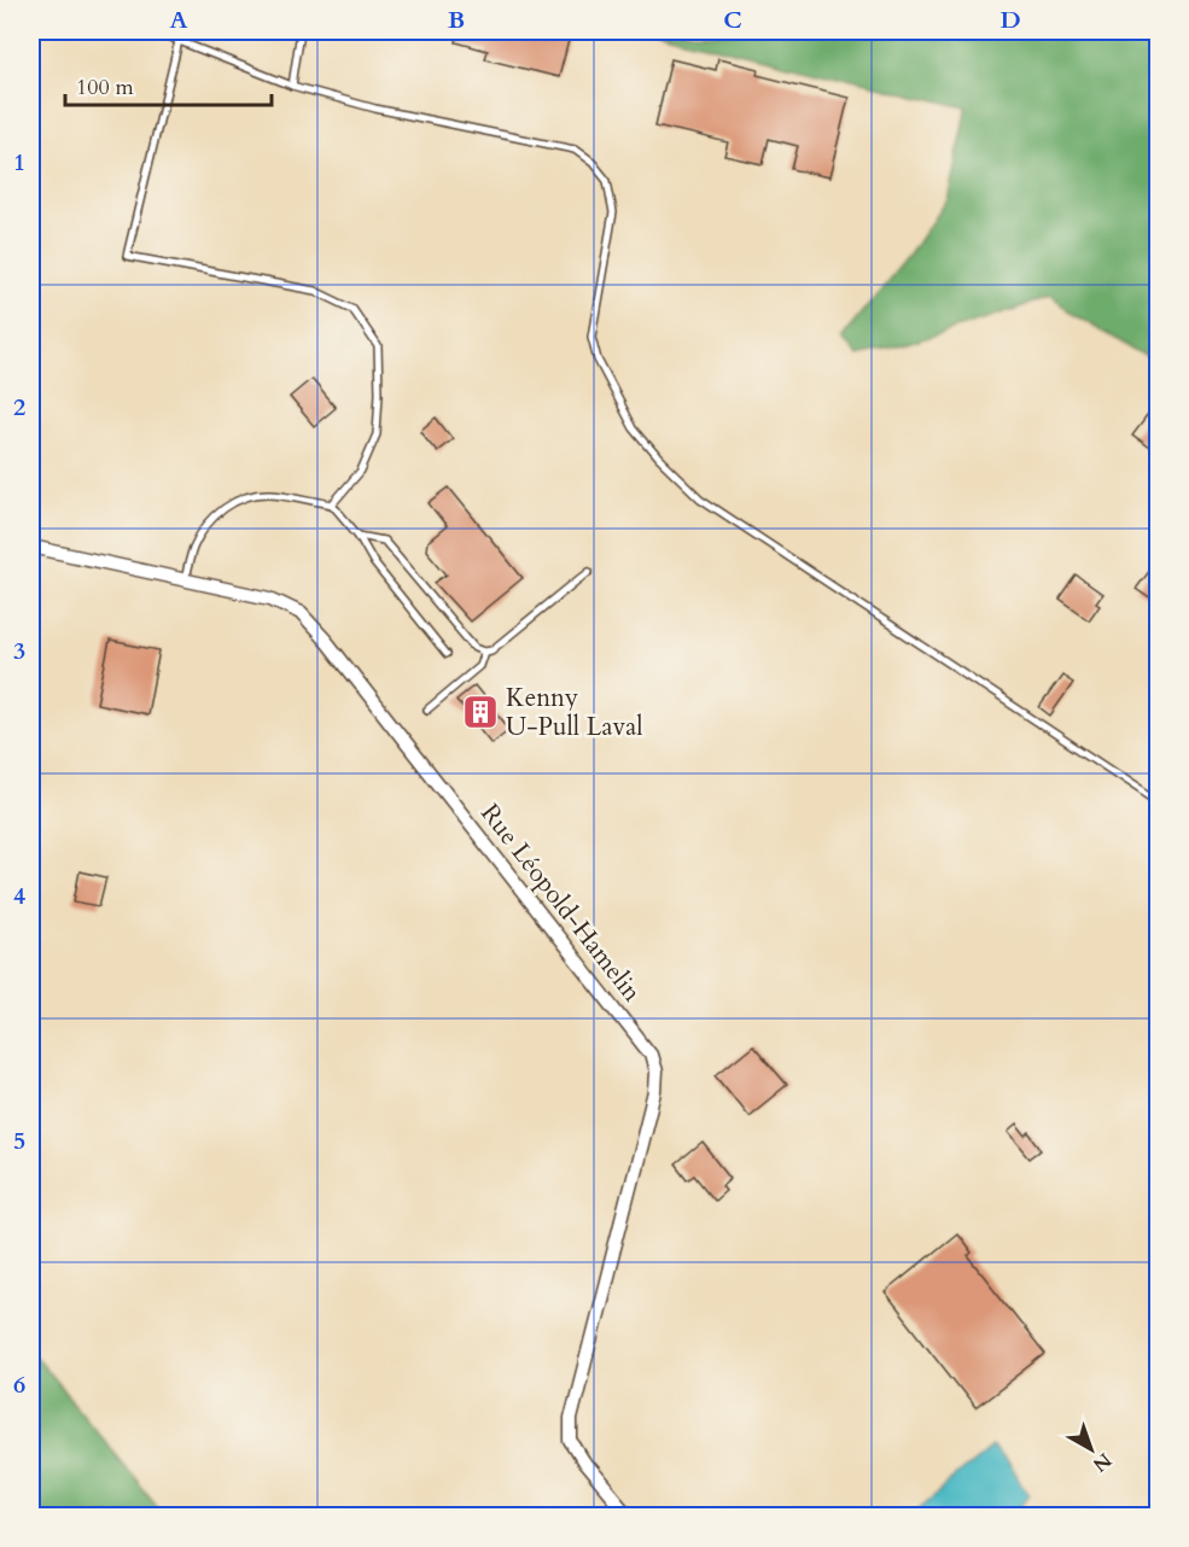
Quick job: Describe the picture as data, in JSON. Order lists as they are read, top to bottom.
{
  "streets": {
    "street": ["Rue Léopold-Hamelin"]
  },
  "places": {
    "building": ["Kenny U-Pull Laval"]
  },
  "scale_bar": "100 m",
  "north": "bottom right",
  "grid": {
    "columns": [
      "A",
      "B",
      "C",
      "D"
    ],
    "rows": [
      "1",
      "2",
      "3",
      "4",
      "5",
      "6"
    ]
  }
}
